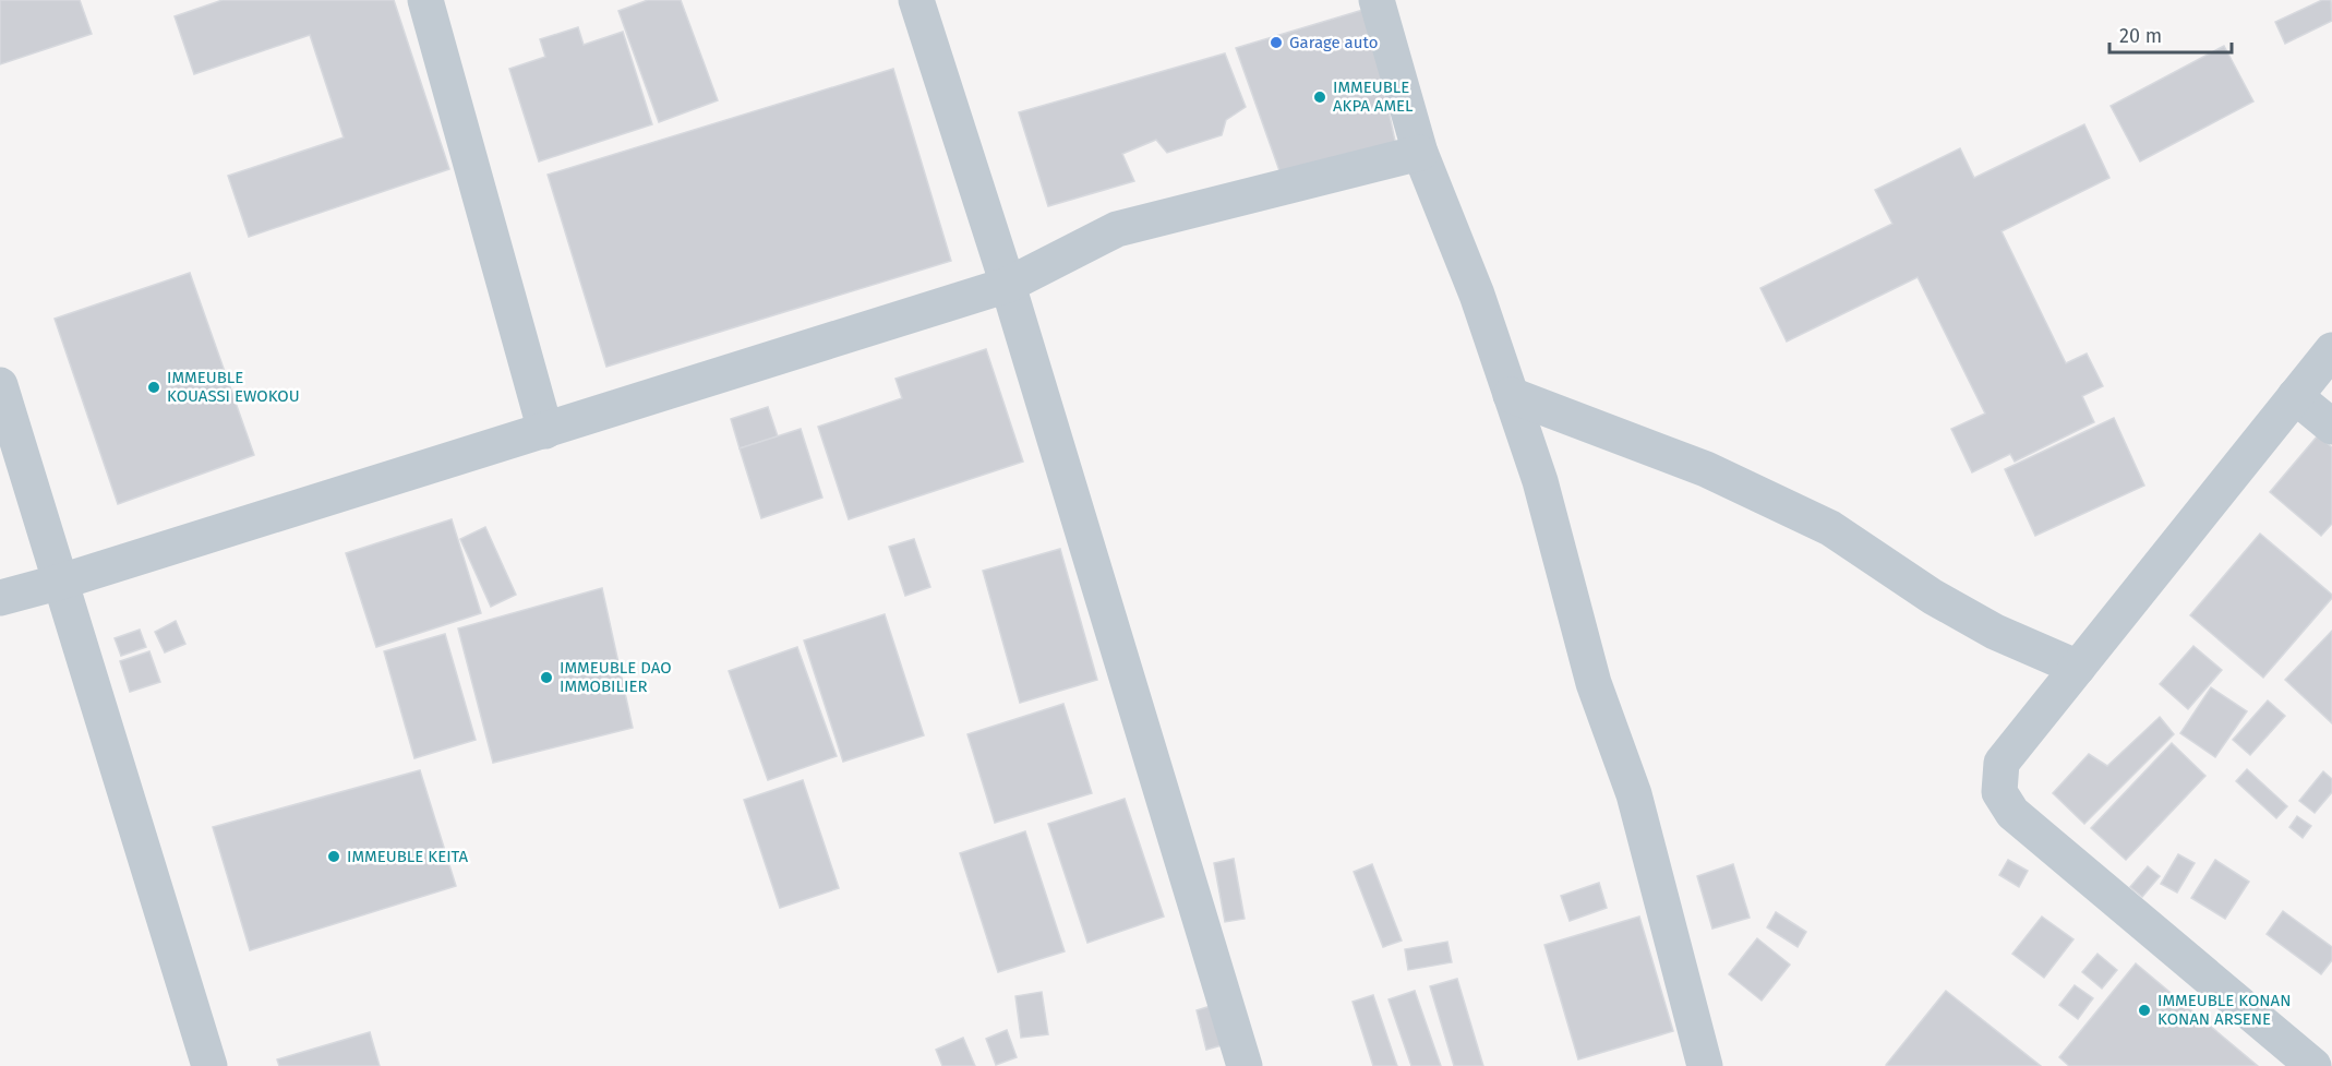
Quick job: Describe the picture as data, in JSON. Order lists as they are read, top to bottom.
{
  "places": [
    "Garage auto",
    "IMMEUBLE AKPA AMEL",
    "IMMEUBLE KOUASSI EWOKOU",
    "IMMEUBLE DAO IMMOBILIER",
    "IMMEUBLE KEITA",
    "IMMEUBLE KONAN KONAN ARSENE"
  ],
  "scale_bar": "20 m"
}
